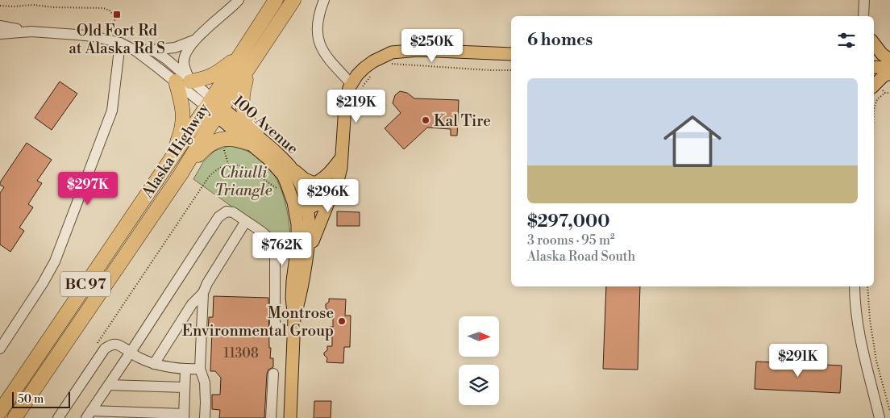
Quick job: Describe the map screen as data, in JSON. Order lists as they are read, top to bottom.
{
  "streets": {
    "highway": ["Alaska Highway", "BC 97"],
    "main road": ["100 Avenue"]
  },
  "crossings": [
    ["100 Avenue", "Alaska Highway"]
  ],
  "parks": ["Chiulli Triangle"],
  "places": {
    "transit": ["Old Fort Rd at Alaska Rd S"],
    "other": ["Kal Tire", "Montrose Environmental Group"]
  },
  "house_numbers": ["11308"],
  "scale_bar": "50 m",
  "north": "right",
  "page": {
    "heading": "6 homes",
    "price": [
      "$250K",
      "$219K",
      "$297K",
      "$296K",
      "$762K",
      "$291K"
    ],
    "list": [
      {
        "name": "$297,000",
        "note": "3 rooms · 95 m² · Alaska Road South"
      }
    ],
    "scale": "50 m"
  }
}
